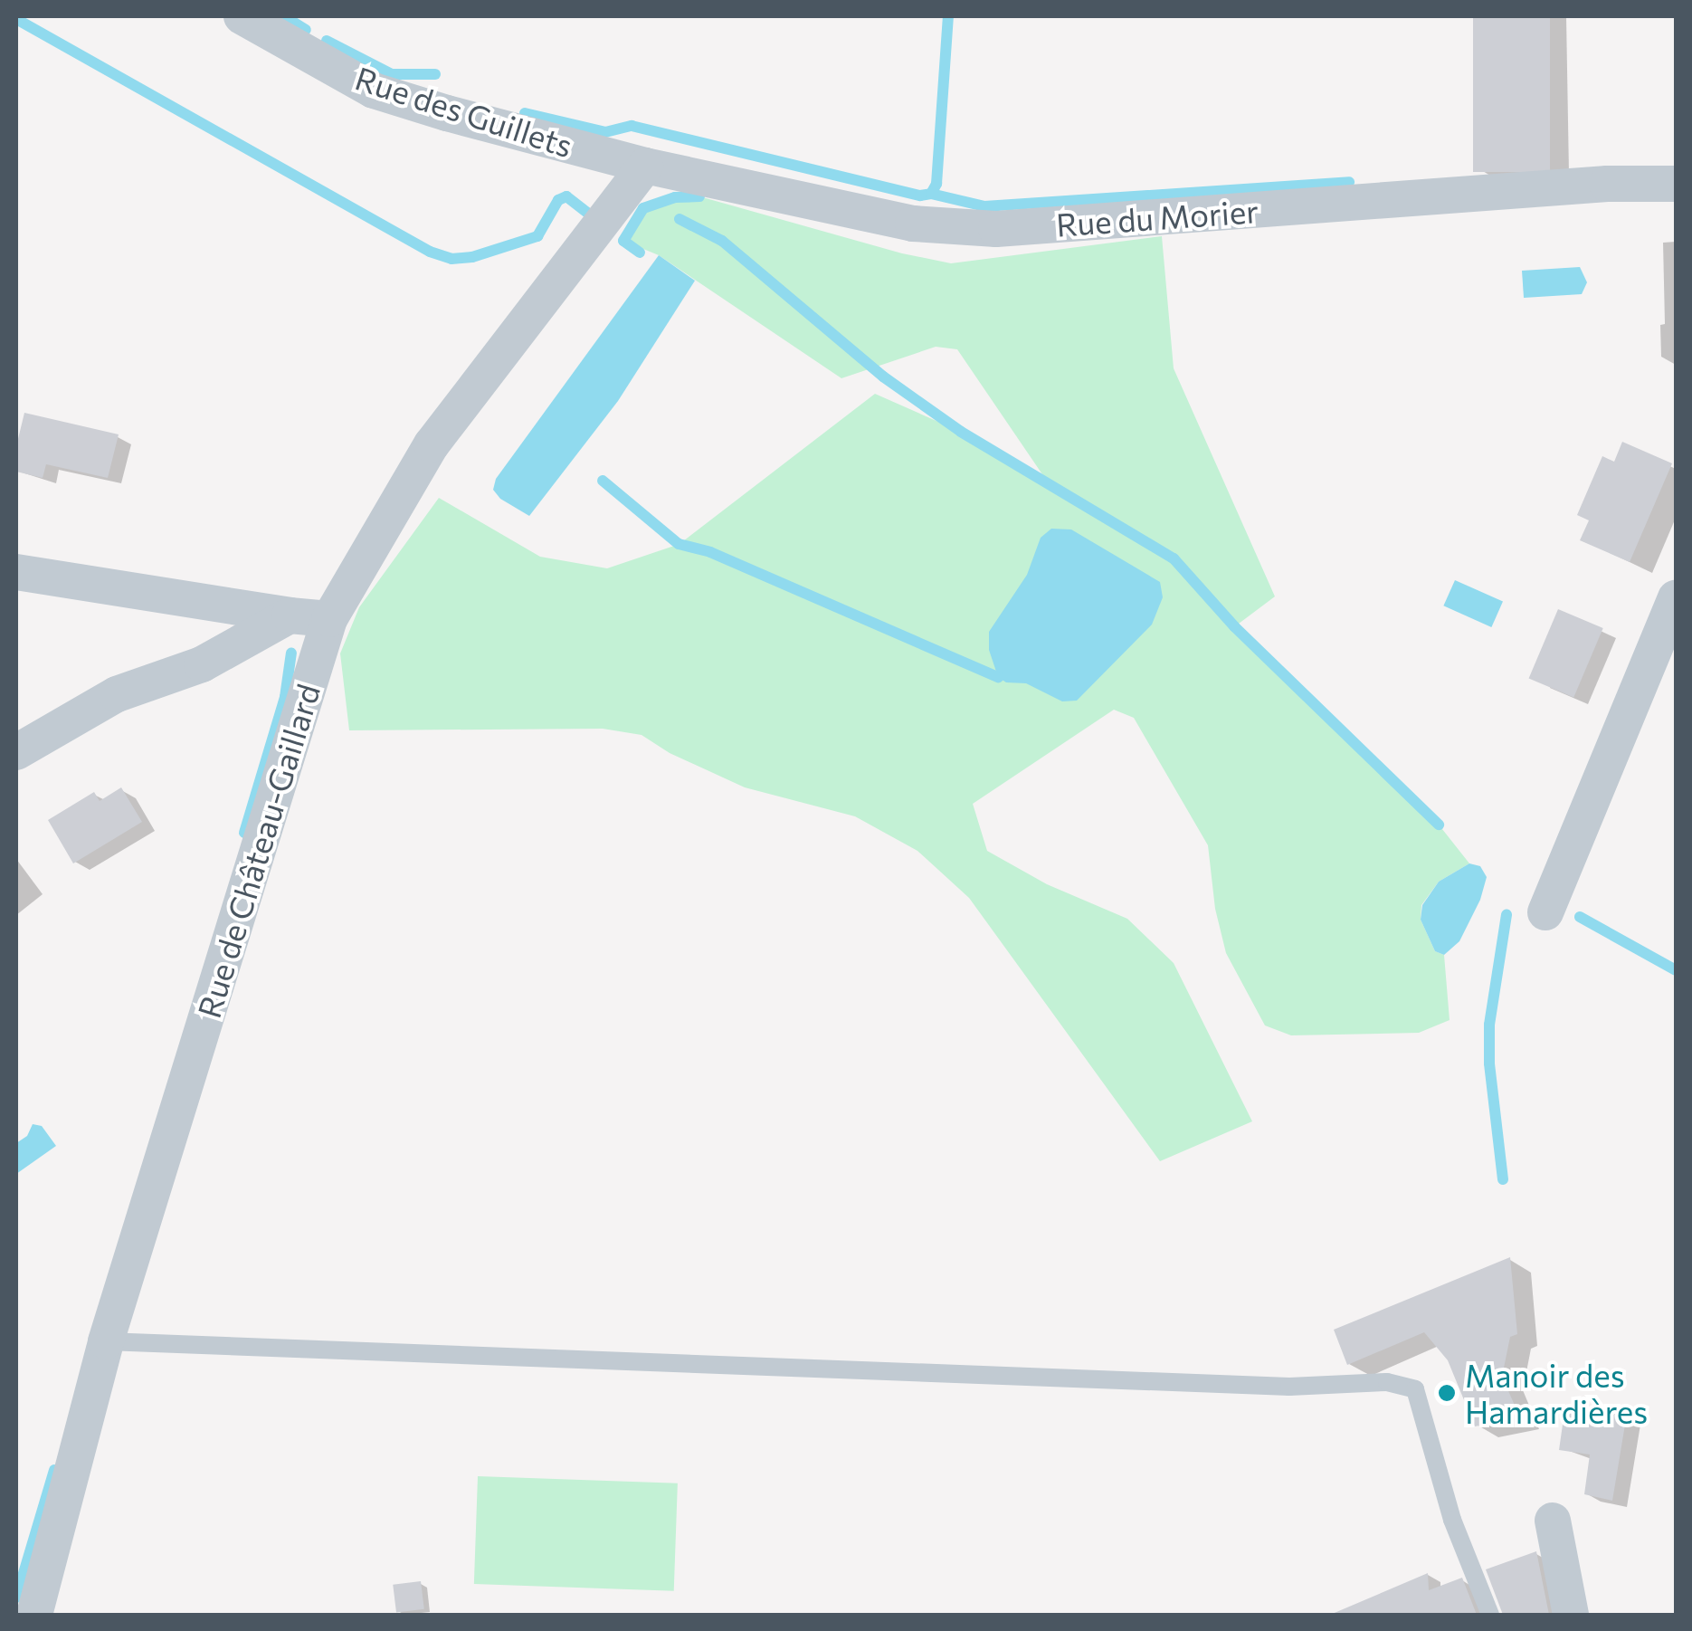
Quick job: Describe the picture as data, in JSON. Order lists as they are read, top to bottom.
{
  "streets": {
    "street": ["Rue des Guillets", "Rue du Morier", "Rue de Château-Gaillard"]
  },
  "crossings": [
    ["Rue des Guillets", "Rue du Morier"],
    ["Rue des Guillets", "Rue de Château-Gaillard"],
    ["Rue du Morier", "Rue de Château-Gaillard"]
  ],
  "places": ["Manoir des Hamardières"]
}
